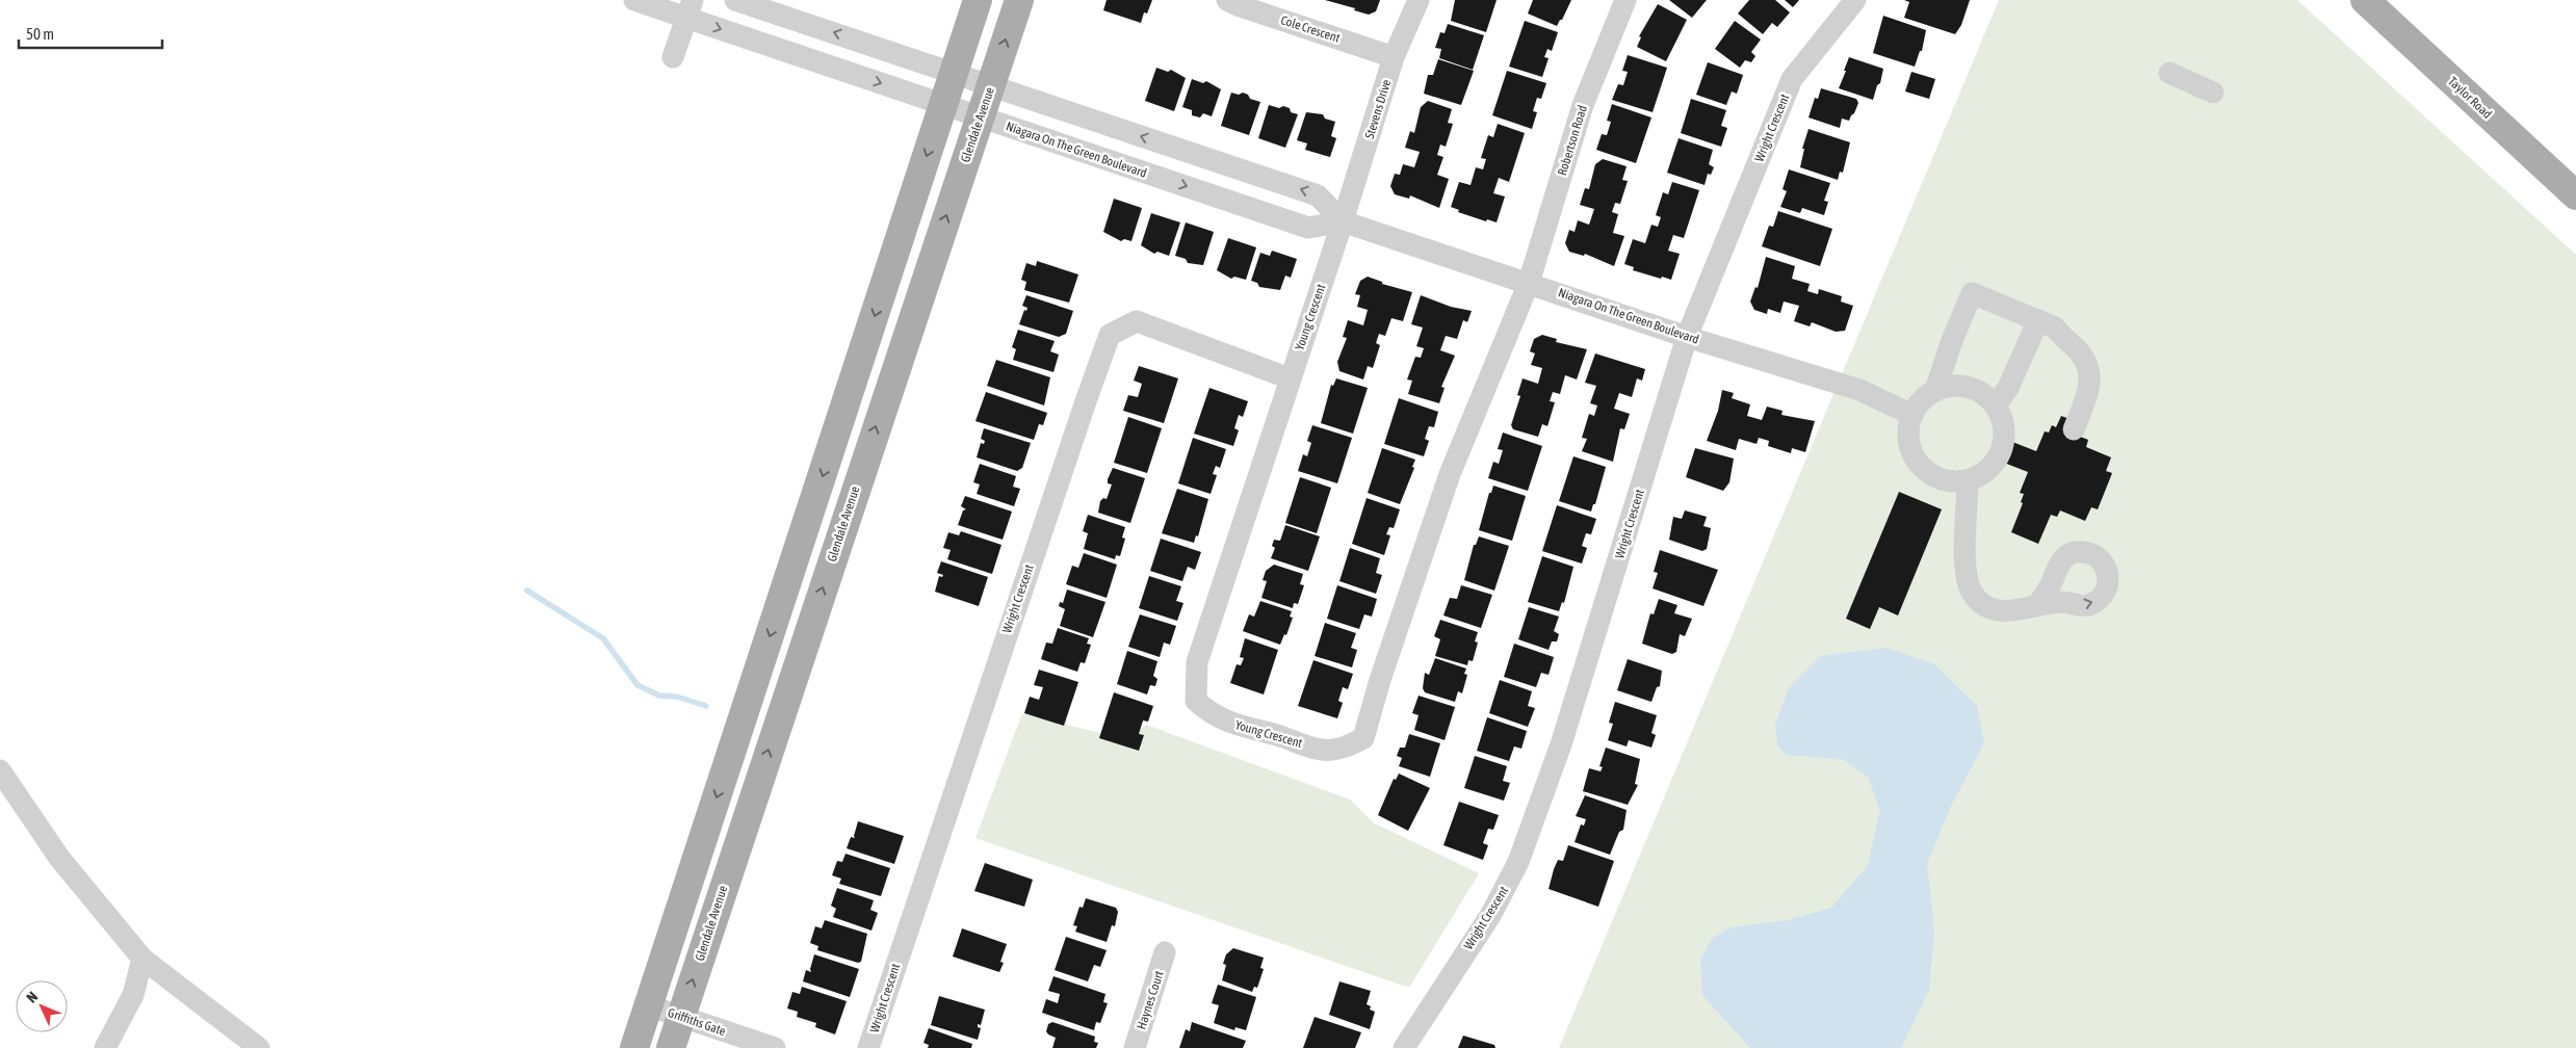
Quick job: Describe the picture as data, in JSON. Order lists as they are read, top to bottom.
{
  "streets": {
    "main road": ["Taylor Road", "Glendale Avenue"],
    "street": [
      "Cole Crescent",
      "Stevens Drive",
      "Wright Crescent",
      "Robertson Road",
      "Niagara On The Green Boulevard",
      "Young Crescent",
      "Haynes Court",
      "Griffiths Gate"
    ]
  },
  "crossings": [
    ["Cole Crescent", "Stevens Drive"],
    ["Stevens Drive", "Niagara On The Green Boulevard"],
    ["Stevens Drive", "Young Crescent"],
    ["Glendale Avenue", "Niagara On The Green Boulevard"],
    ["Glendale Avenue", "Griffiths Gate"],
    ["Wright Crescent", "Niagara On The Green Boulevard"],
    ["Wright Crescent", "Young Crescent"],
    ["Robertson Road", "Niagara On The Green Boulevard"],
    ["Robertson Road", "Young Crescent"],
    ["Niagara On The Green Boulevard", "Young Crescent"]
  ],
  "scale_bar": "50 m",
  "north": "top left"
}
